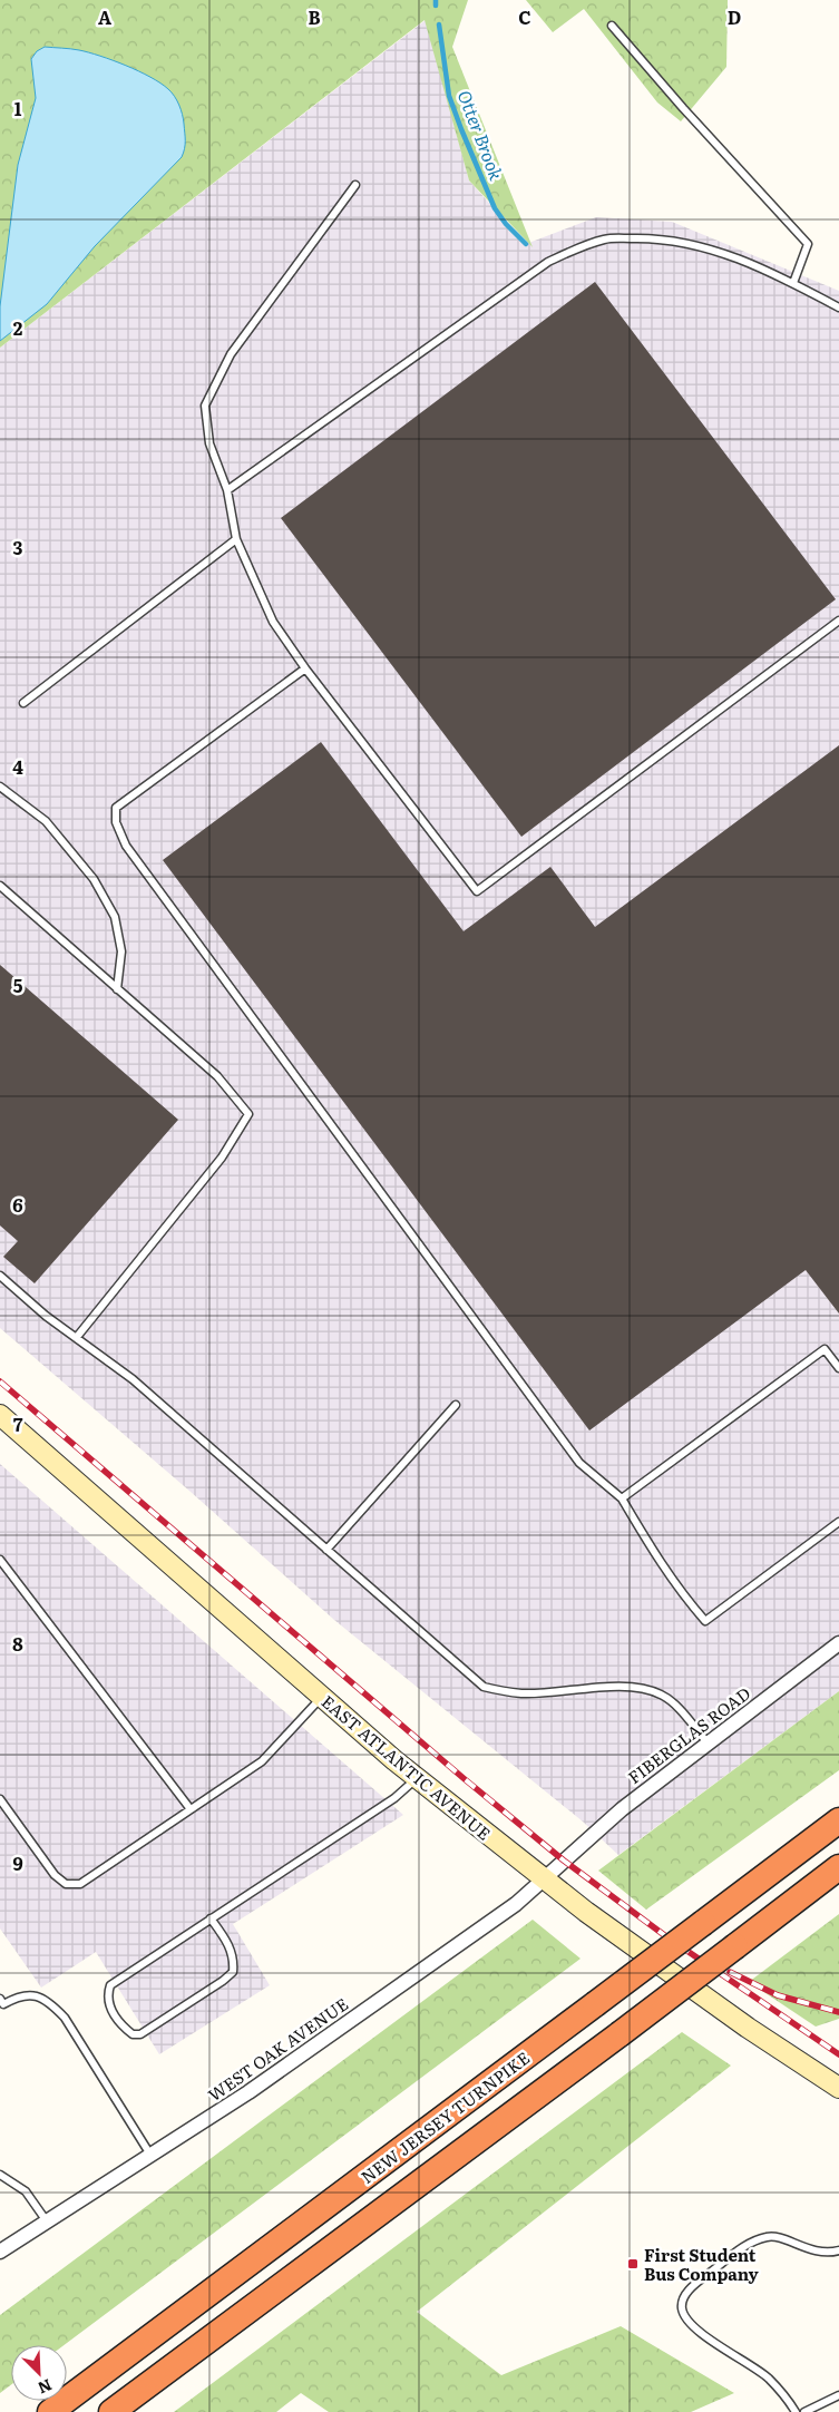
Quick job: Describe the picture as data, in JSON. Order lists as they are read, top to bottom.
{
  "streets": {
    "highway": ["NEW JERSEY TURNPIKE"],
    "street": ["FIBERGLAS ROAD", "EAST ATLANTIC AVENUE", "WEST OAK AVENUE"]
  },
  "crossings": [
    ["FIBERGLAS ROAD", "WEST OAK AVENUE"],
    ["EAST ATLANTIC AVENUE", "WEST OAK AVENUE"]
  ],
  "water": ["Otter Brook"],
  "places": {
    "transit": ["First Student Bus Company"]
  },
  "north": "bottom right",
  "grid": {
    "columns": [
      "A",
      "B",
      "C",
      "D"
    ],
    "rows": [
      "1",
      "2",
      "3",
      "4",
      "5",
      "6",
      "7",
      "8",
      "9"
    ]
  }
}
